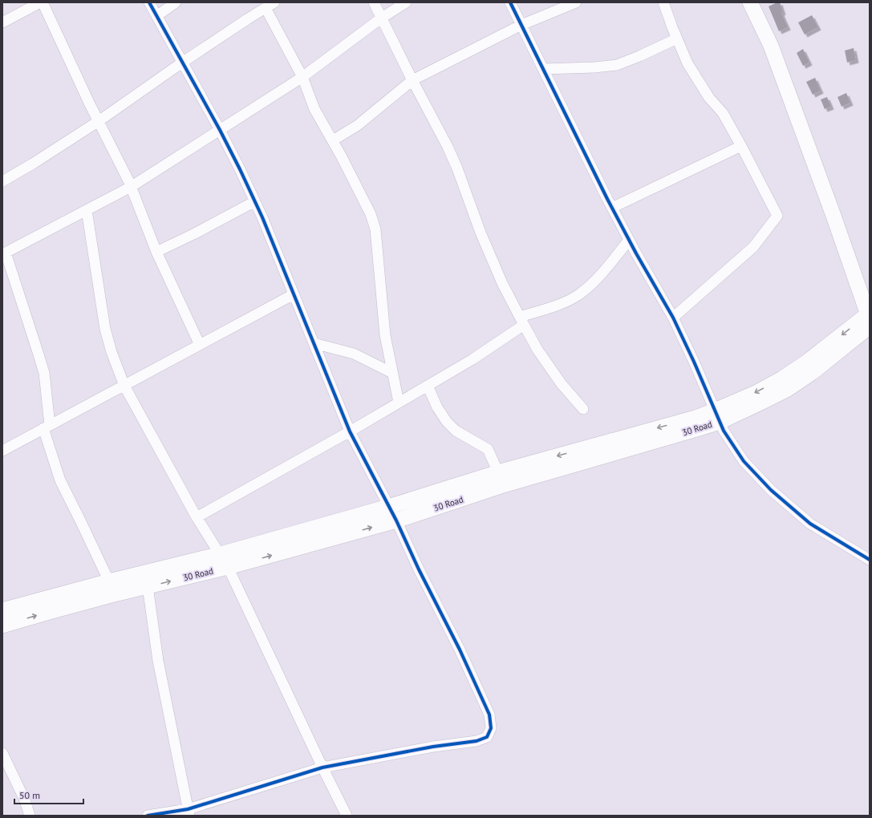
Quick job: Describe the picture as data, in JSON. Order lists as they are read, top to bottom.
{
  "streets": {
    "main road": ["30 Road"]
  },
  "scale_bar": "50 m"
}
